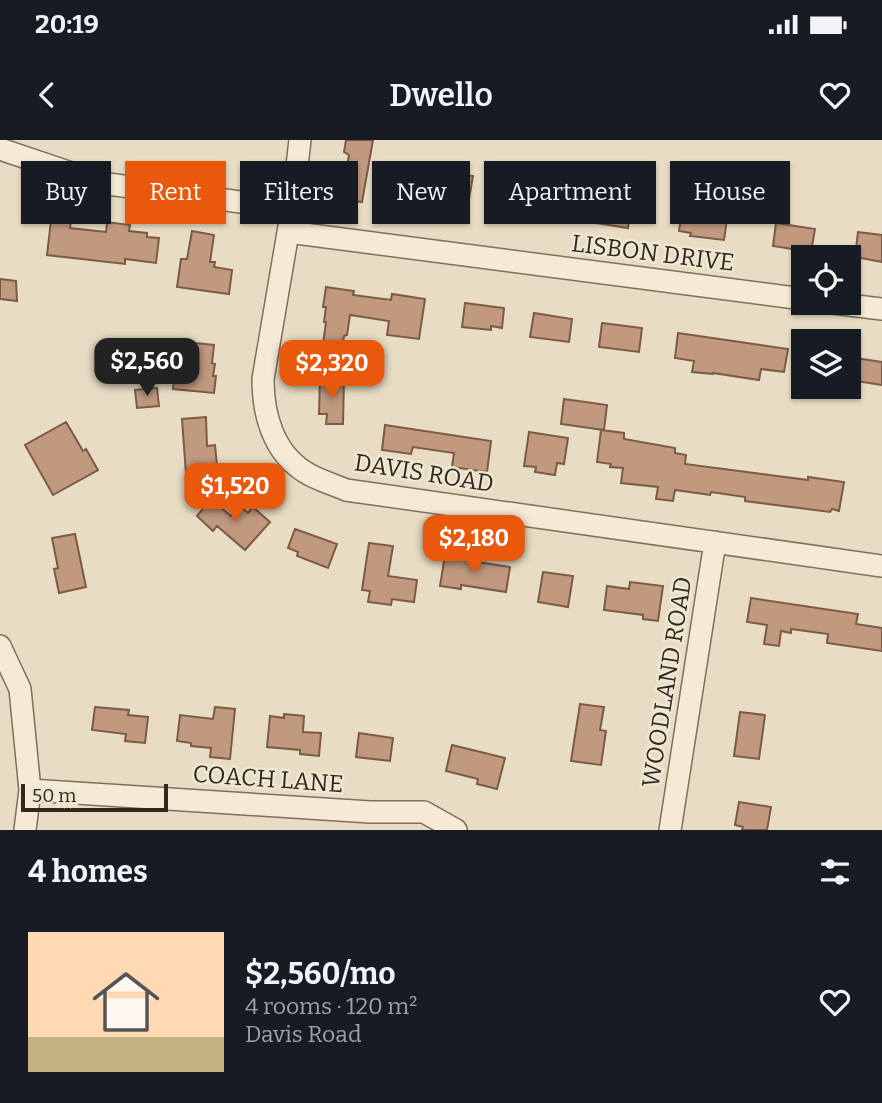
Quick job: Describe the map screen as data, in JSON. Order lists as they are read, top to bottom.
{
  "streets": {
    "street": [
      "LISBON DRIVE",
      "DAVIS ROAD",
      "WOODLAND ROAD",
      "COACH LANE"
    ]
  },
  "crossings": [
    ["LISBON DRIVE", "DAVIS ROAD"],
    ["DAVIS ROAD", "WOODLAND ROAD"]
  ],
  "scale_bar": "50 m",
  "page": {
    "status": "20:19",
    "header": "Dwello",
    "chip": [
      "Buy",
      "Rent",
      "Filters",
      "New",
      "Apartment",
      "House"
    ],
    "price": [
      "$2,560",
      "$2,320",
      "$1,520",
      "$2,180"
    ],
    "scale": "50 m",
    "heading": "4 homes",
    "list": [
      {
        "name": "$2,560/mo",
        "note": "4 rooms · 120 m² · Davis Road"
      }
    ]
  }
}
